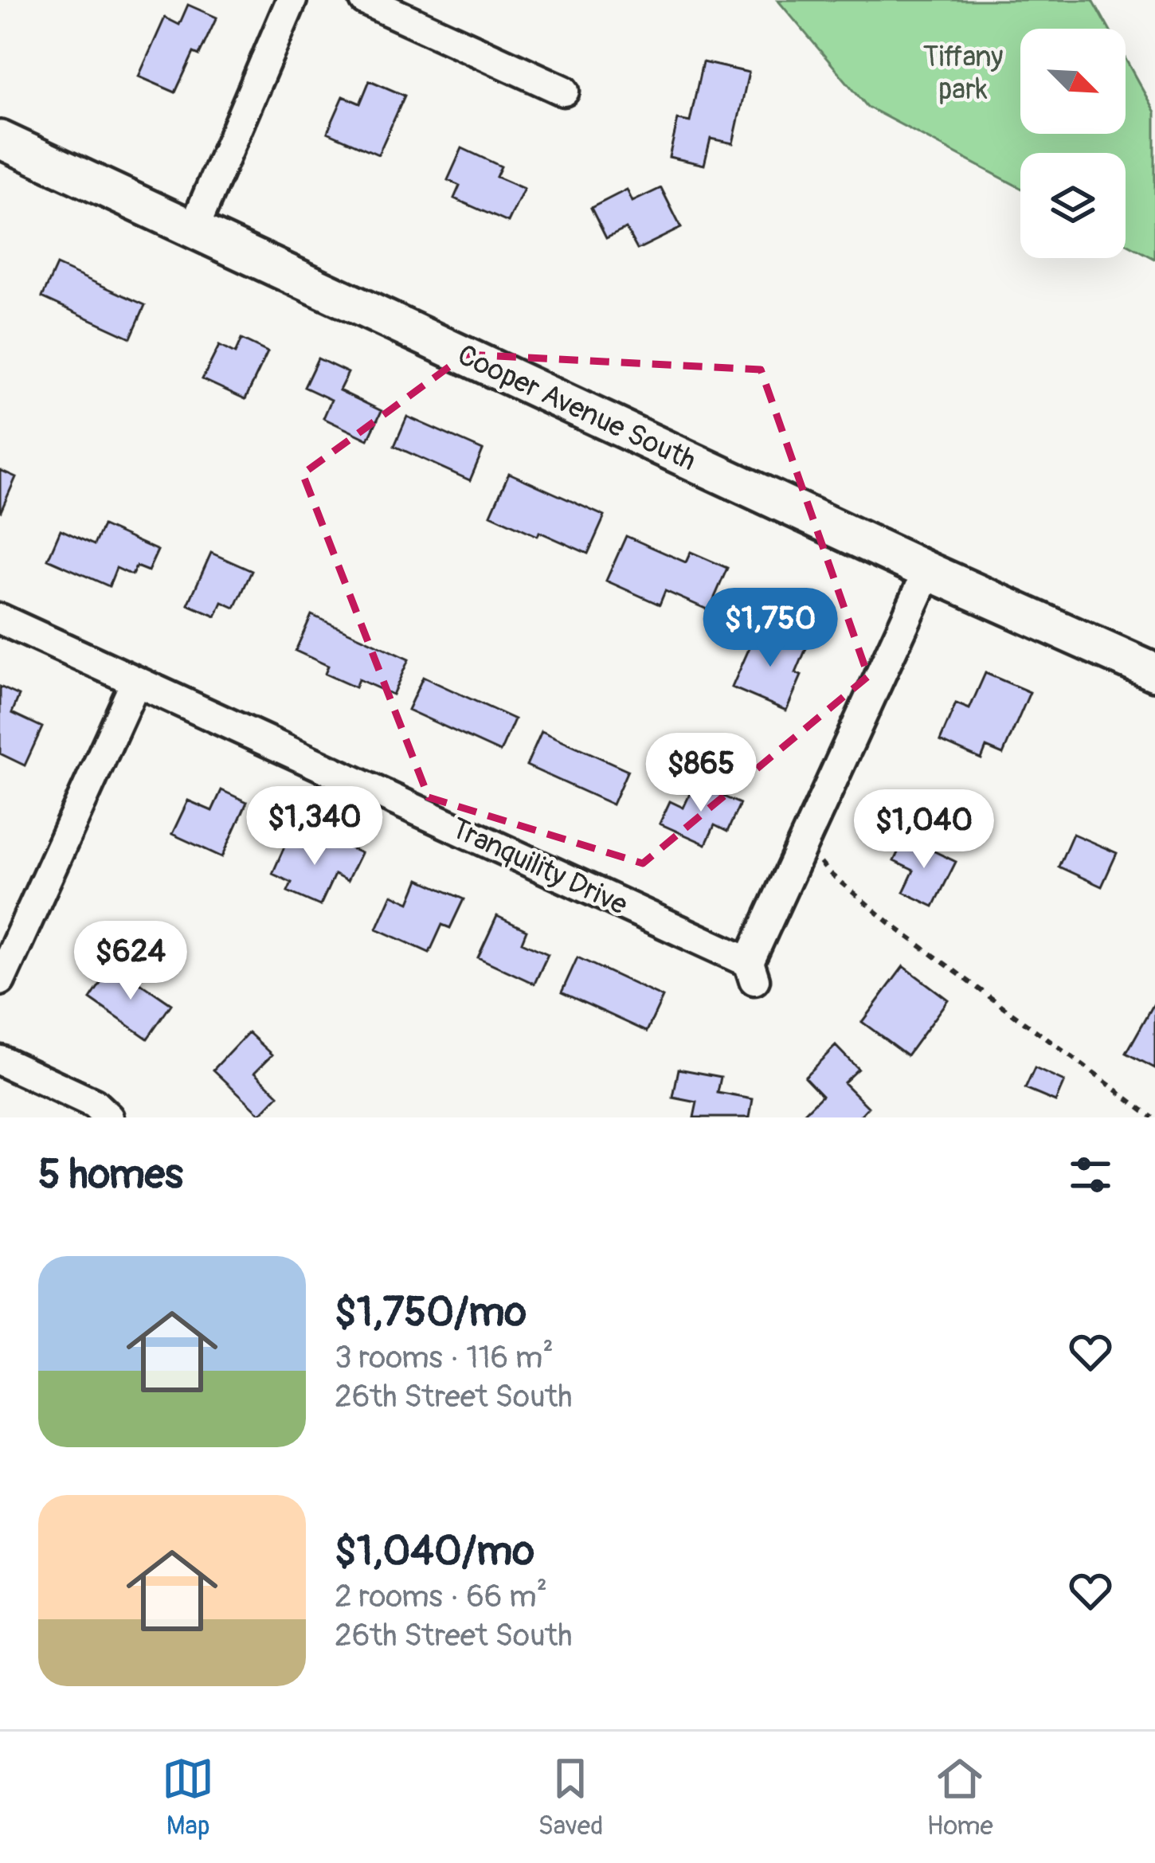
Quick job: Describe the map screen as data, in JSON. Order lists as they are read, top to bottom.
{
  "streets": {
    "street": ["Cooper Avenue South", "Tranquility Drive"]
  },
  "parks": ["Tiffany park"],
  "north": "bottom right",
  "page": {
    "price": [
      "$1,750",
      "$865",
      "$1,340",
      "$1,040",
      "$624"
    ],
    "heading": "5 homes",
    "list": [
      {
        "name": "$1,750/mo",
        "note": "3 rooms · 116 m² · 26th Street South"
      },
      {
        "name": "$1,040/mo",
        "note": "2 rooms · 66 m² · 26th Street South"
      }
    ],
    "tabs": ["Map", "Saved", "Home"]
  }
}
